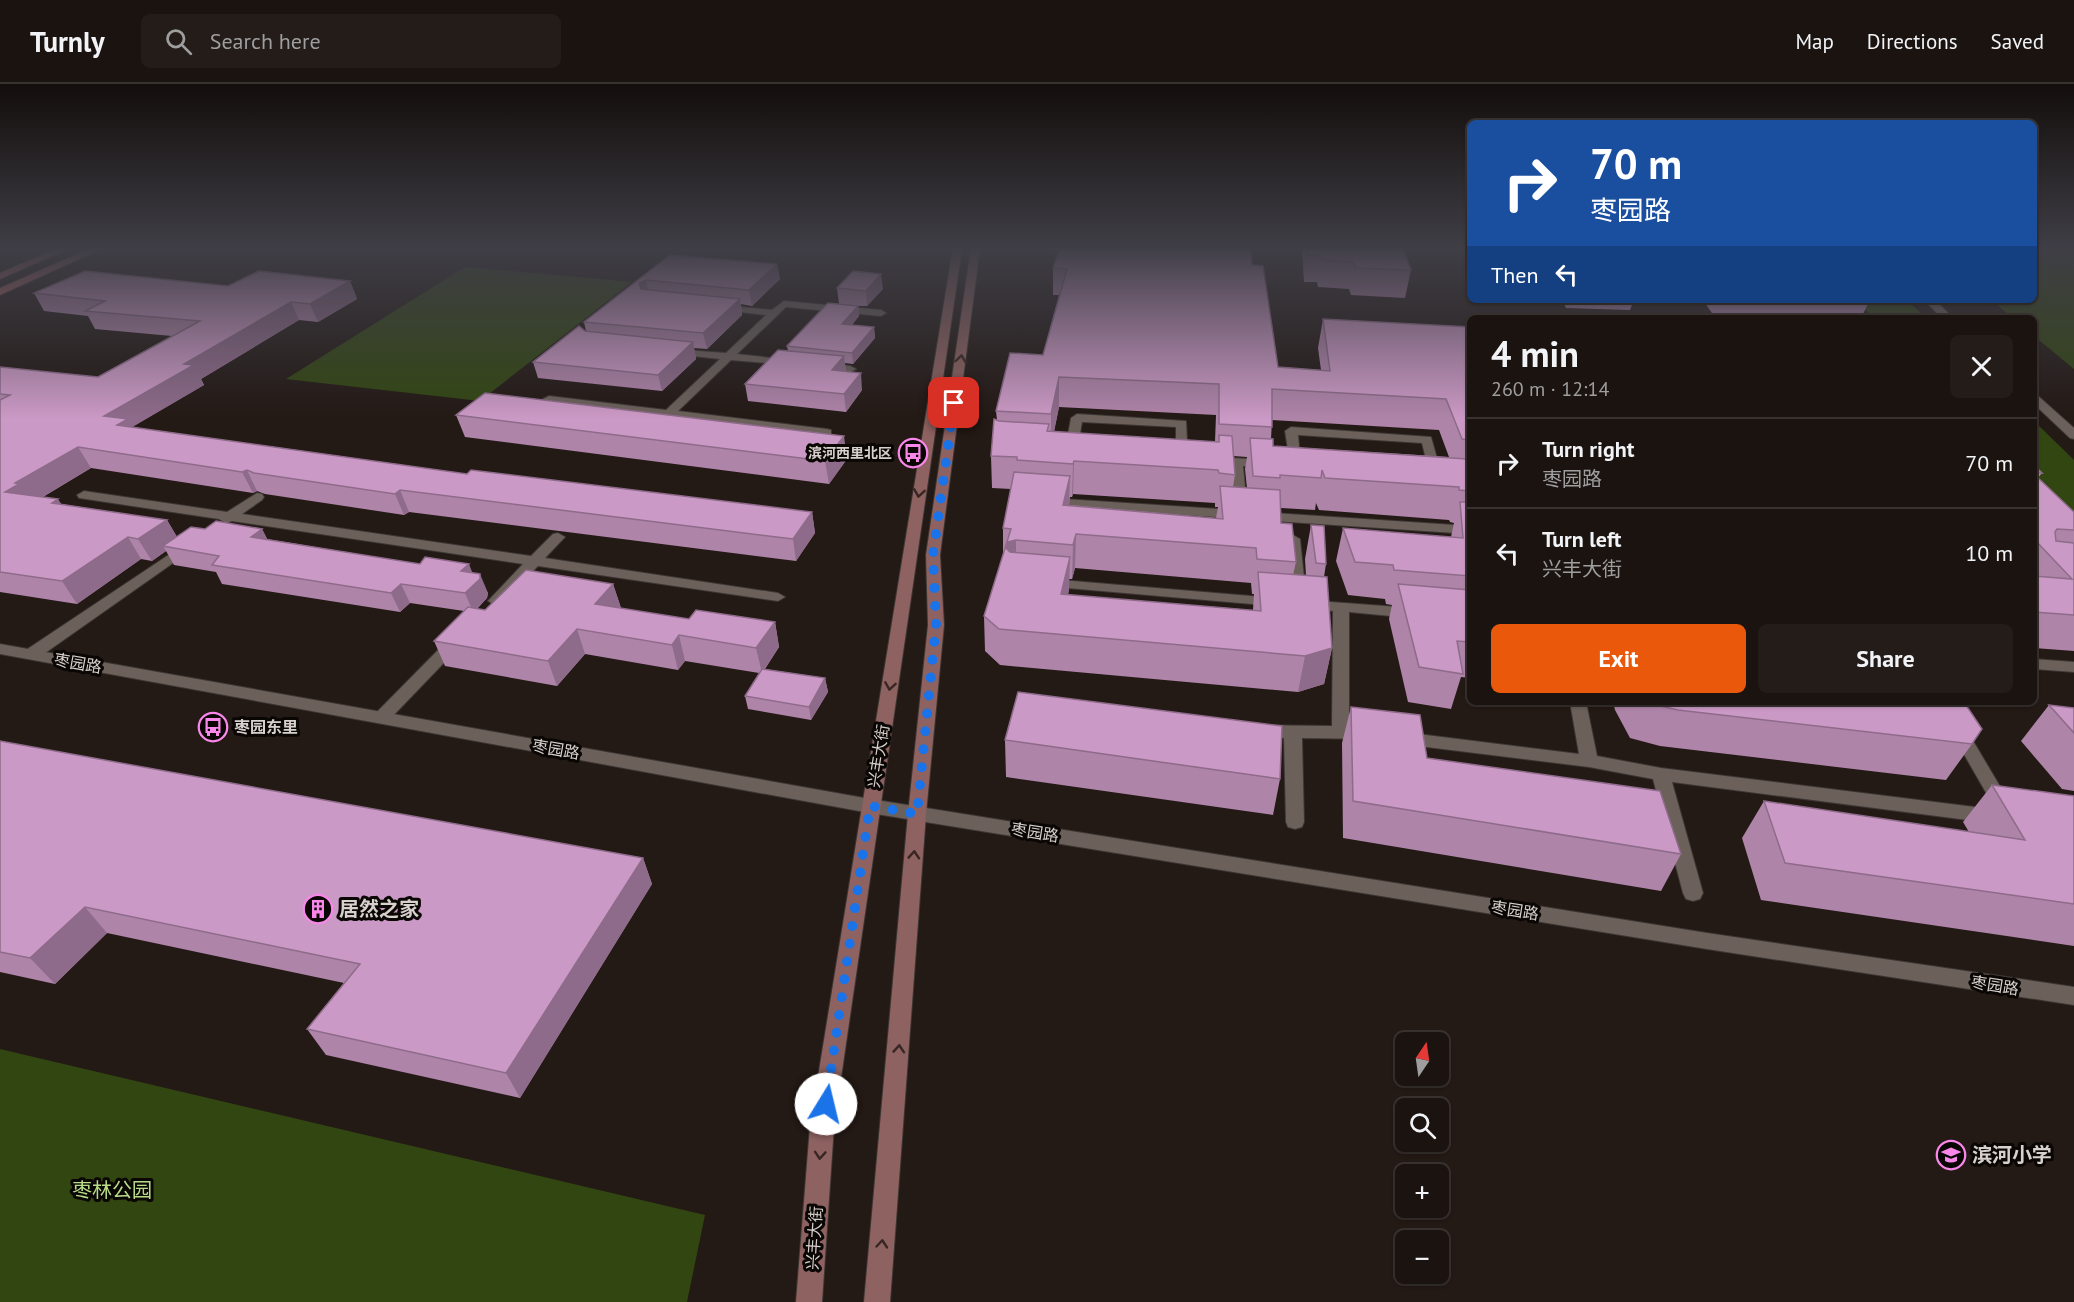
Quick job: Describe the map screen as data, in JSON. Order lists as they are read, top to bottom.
{
  "streets": {
    "main road": ["兴丰大街"],
    "street": ["枣园路"]
  },
  "crossings": [
    ["枣园路", "兴丰大街"]
  ],
  "parks": ["枣林公园"],
  "places": {
    "bus stop": ["滨河西里北区", "枣园东里"],
    "building": ["居然之家"],
    "school or university": ["滨河小学"]
  },
  "north": "top",
  "page": {
    "header": "Turnly",
    "search": "Search here",
    "nav": ["Map", "Directions", "Saved"],
    "turn": ["70 m", "枣园路"],
    "then": "Then",
    "heading": ["4 min", "260 m · 12:14"],
    "list": [
      {
        "name": "Turn right",
        "note": "枣园路",
        "value": "70 m"
      },
      {
        "name": "Turn left",
        "note": "兴丰大街",
        "value": "10 m"
      }
    ],
    "buttons": ["Exit", "Share"],
    "map_buttons": ["+", "−"]
  }
}
